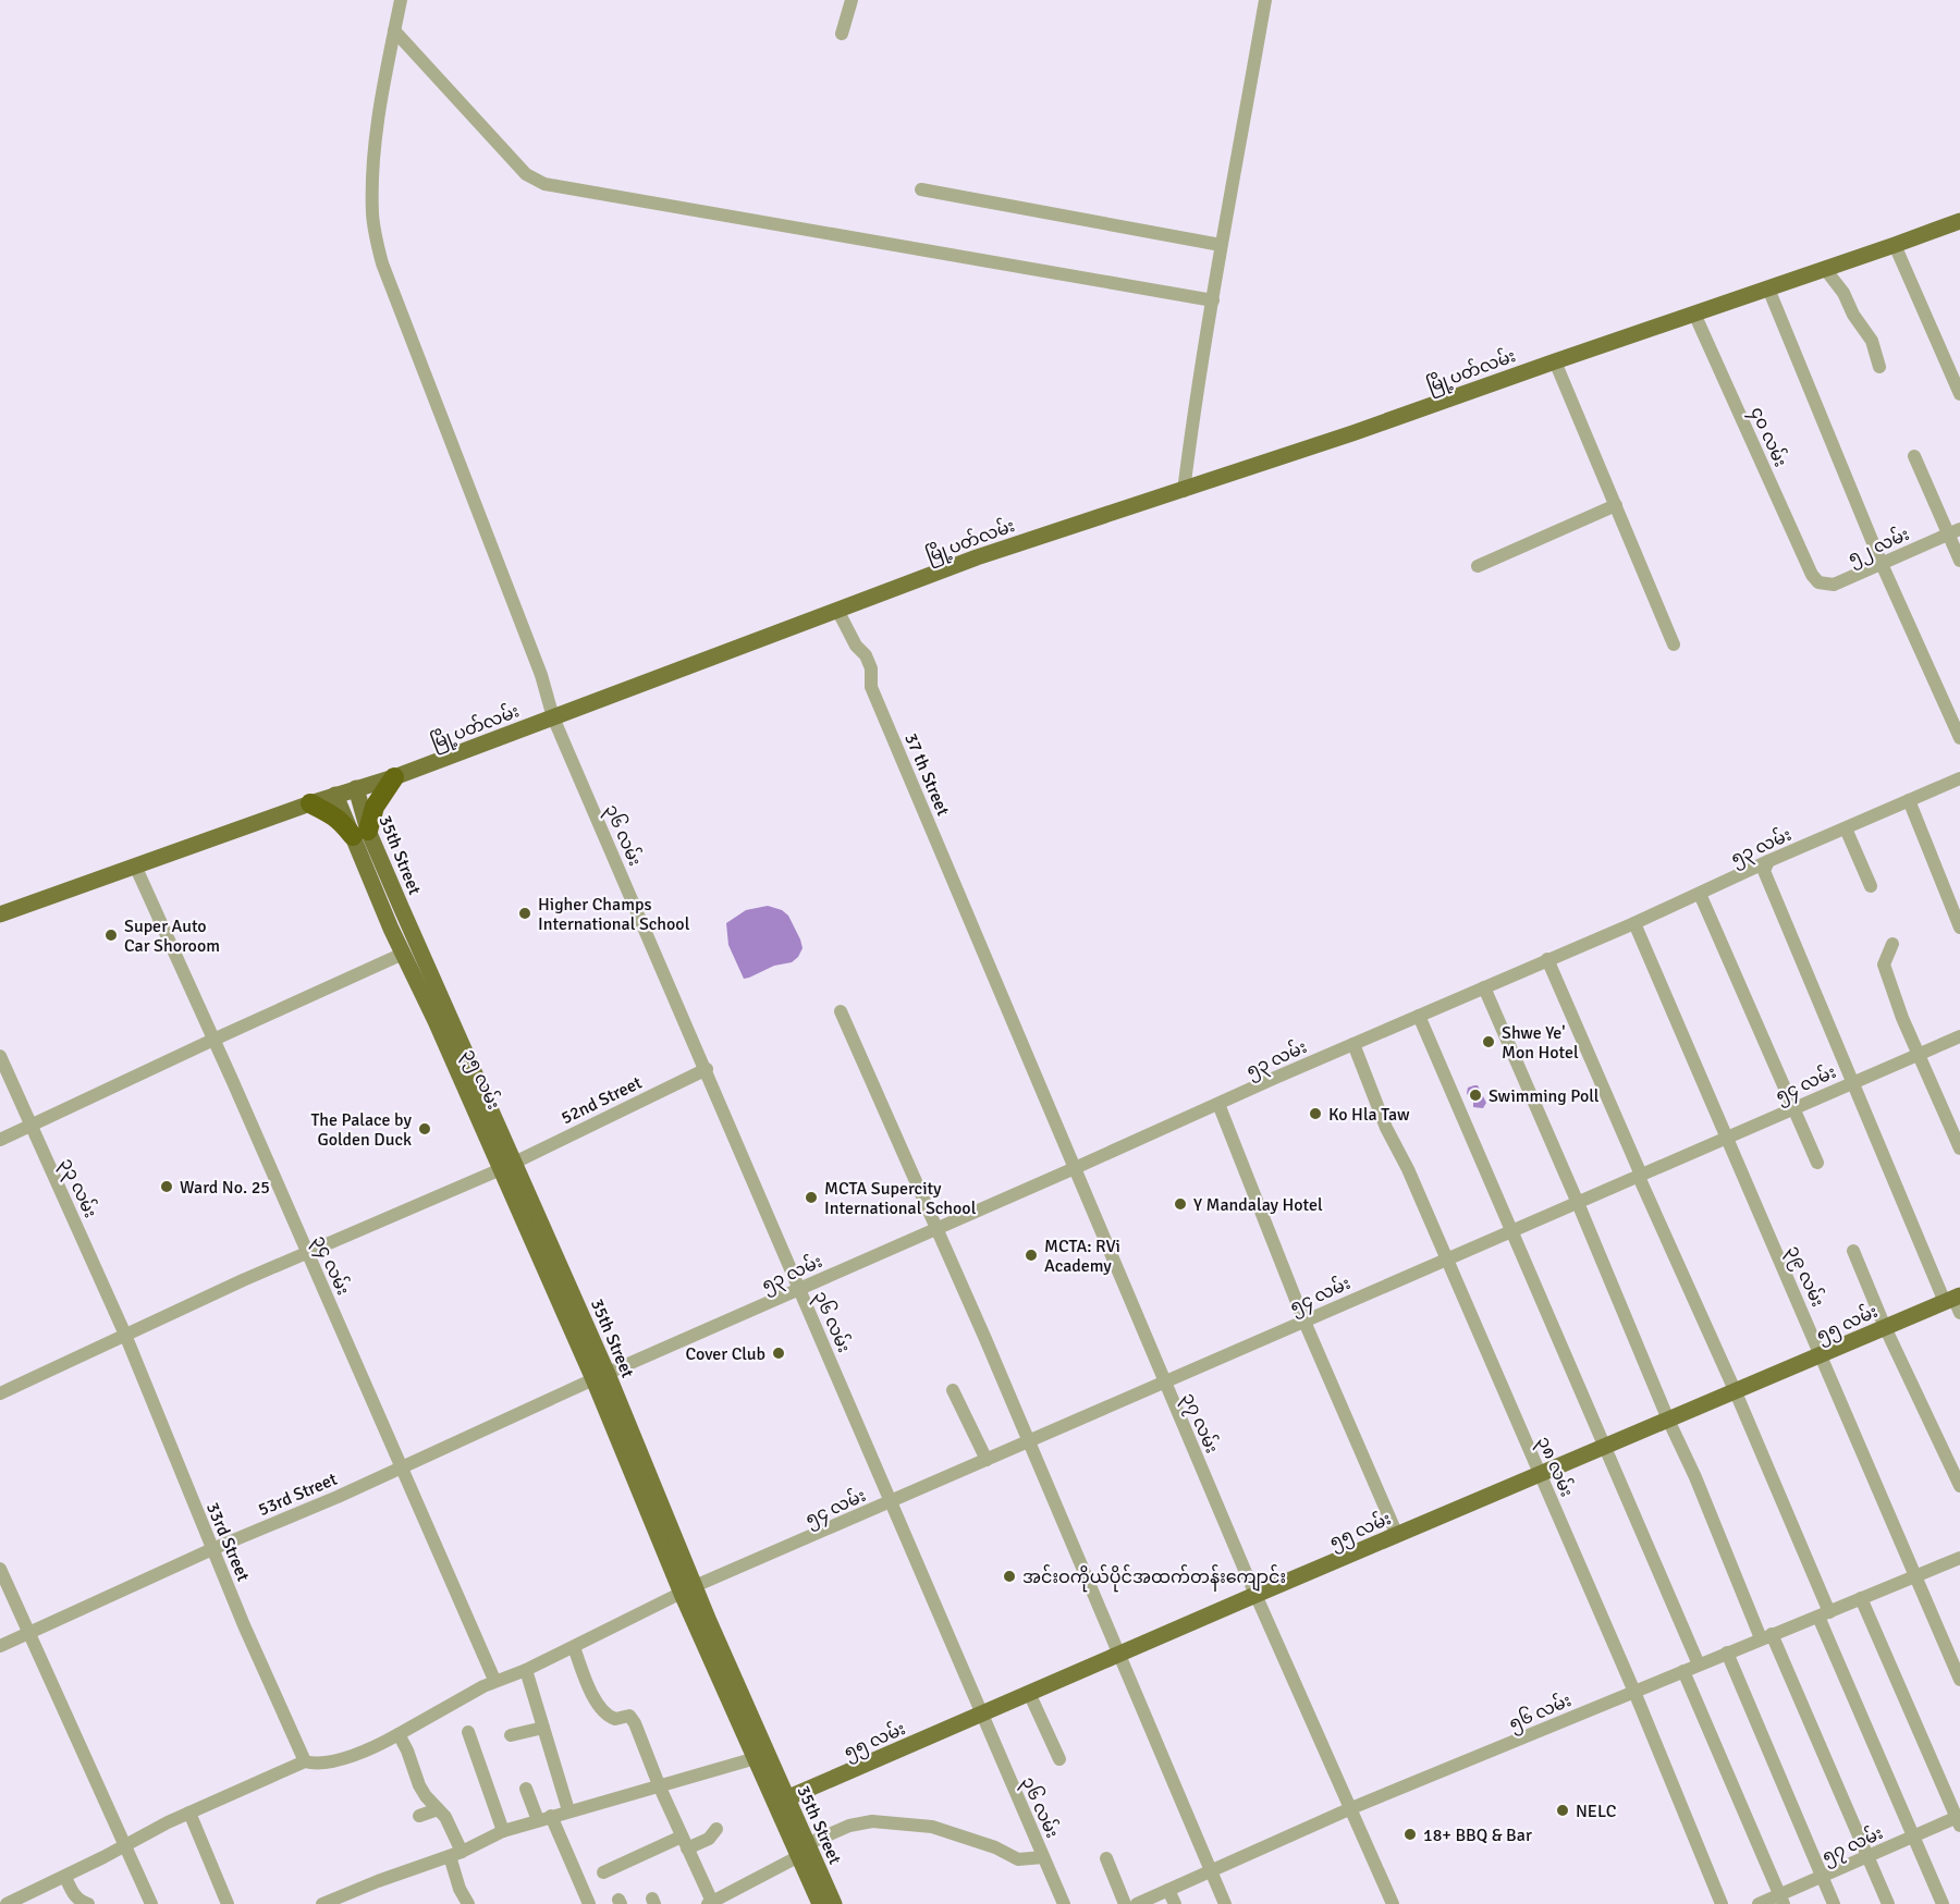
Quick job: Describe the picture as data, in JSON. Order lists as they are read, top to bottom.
{
  "streets": {
    "main road": [
      "မြို့ပတ်လမ်း",
      "35th Street",
      "၃၅ လမ်း",
      "၅၅ လမ်း"
    ],
    "street": [
      "၄၀ လမ်း",
      "၅၂ လမ်း",
      "37 th Street",
      "၃၆ လမ်း",
      "၅၃ လမ်း",
      "၅၄ လမ်း",
      "52nd Street",
      "၃၃ လမ်း",
      "၃၄ လမ်း",
      "၃၉ လမ်း",
      "၃၇ လမ်း",
      "၃၈ လမ်း",
      "53rd Street",
      "33rd Street",
      "၅၆ လမ်း",
      "၅၇ လမ်း"
    ]
  },
  "crossings": [
    ["မြို့ပတ်လမ်း", "၄၀ လမ်း"],
    ["မြို့ပတ်လမ်း", "37 th Street"],
    ["မြို့ပတ်လမ်း", "၃၆ လမ်း"],
    ["မြို့ပတ်လမ်း", "35th Street"],
    ["မြို့ပတ်လမ်း", "၃၄ လမ်း"],
    ["၄၀ လမ်း", "၅၂ လမ်း"],
    ["37 th Street", "၃၇ လမ်း"],
    ["၃၆ လမ်း", "၅၃ လမ်း"],
    ["၃၆ လမ်း", "၅၄ လမ်း"],
    ["၃၆ လမ်း", "52nd Street"],
    ["၃၆ လမ်း", "၅၅ လမ်း"],
    ["၅၃ လမ်း", "35th Street"],
    ["၅၃ လမ်း", "၃၅ လမ်း"],
    ["၅၃ လမ်း", "၃၉ လမ်း"],
    ["၅၃ လမ်း", "၃၇ လမ်း"],
    ["၅၃ လမ်း", "၃၈ လမ်း"],
    ["၅၃ လမ်း", "53rd Street"],
    ["35th Street", "၃၅ လမ်း"],
    ["35th Street", "၅၄ လမ်း"],
    ["35th Street", "52nd Street"],
    ["35th Street", "၅၅ လမ်း"],
    ["35th Street", "53rd Street"],
    ["၃၅ လမ်း", "52nd Street"],
    ["၃၅ လမ်း", "53rd Street"],
    ["၅၄ လမ်း", "၃၄ လမ်း"],
    ["၅၄ လမ်း", "၃၉ လမ်း"],
    ["၅၄ လမ်း", "၃၇ လမ်း"],
    ["၅၄ လမ်း", "၃၈ လမ်း"],
    ["၅၄ လမ်း", "33rd Street"],
    ["52nd Street", "၃၃ လမ်း"],
    ["52nd Street", "၃၄ လမ်း"],
    ["52nd Street", "33rd Street"],
    ["၃၃ လမ်း", "33rd Street"],
    ["၃၄ လမ်း", "53rd Street"],
    ["၃၉ လမ်း", "၅၅ လမ်း"],
    ["၃၉ လမ်း", "၅၆ လမ်း"],
    ["၅၅ လမ်း", "၃၇ လမ်း"],
    ["၅၅ လမ်း", "၃၈ လမ်း"],
    ["၃၇ လမ်း", "၅၆ လမ်း"],
    ["၃၈ လမ်း", "၅၆ လမ်း"],
    ["53rd Street", "33rd Street"]
  ],
  "places": [
    "Higher Champs International School",
    "Super Auto Car Shoroom",
    "Shwe Ye' Mon Hotel",
    "Swimming Poll",
    "Ko Hla Taw",
    "The Palace by Golden Duck",
    "Ward No. 25",
    "MCTA Supercity International School",
    "Y Mandalay Hotel",
    "MCTA: RVi Academy",
    "Cover Club",
    "အင်းဝကိုယ်ပိုင်အထက်တန်းကျောင်း",
    "NELC",
    "18+ BBQ & Bar"
  ]
}
